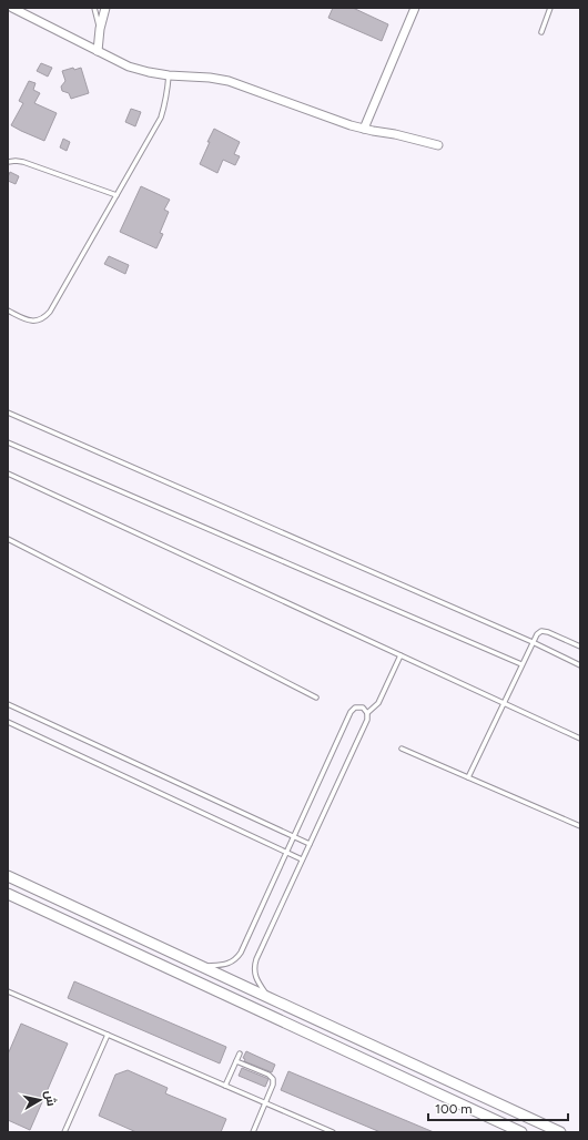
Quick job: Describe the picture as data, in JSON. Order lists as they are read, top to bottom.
{
  "scale_bar": "100 m",
  "north": "right"
}
